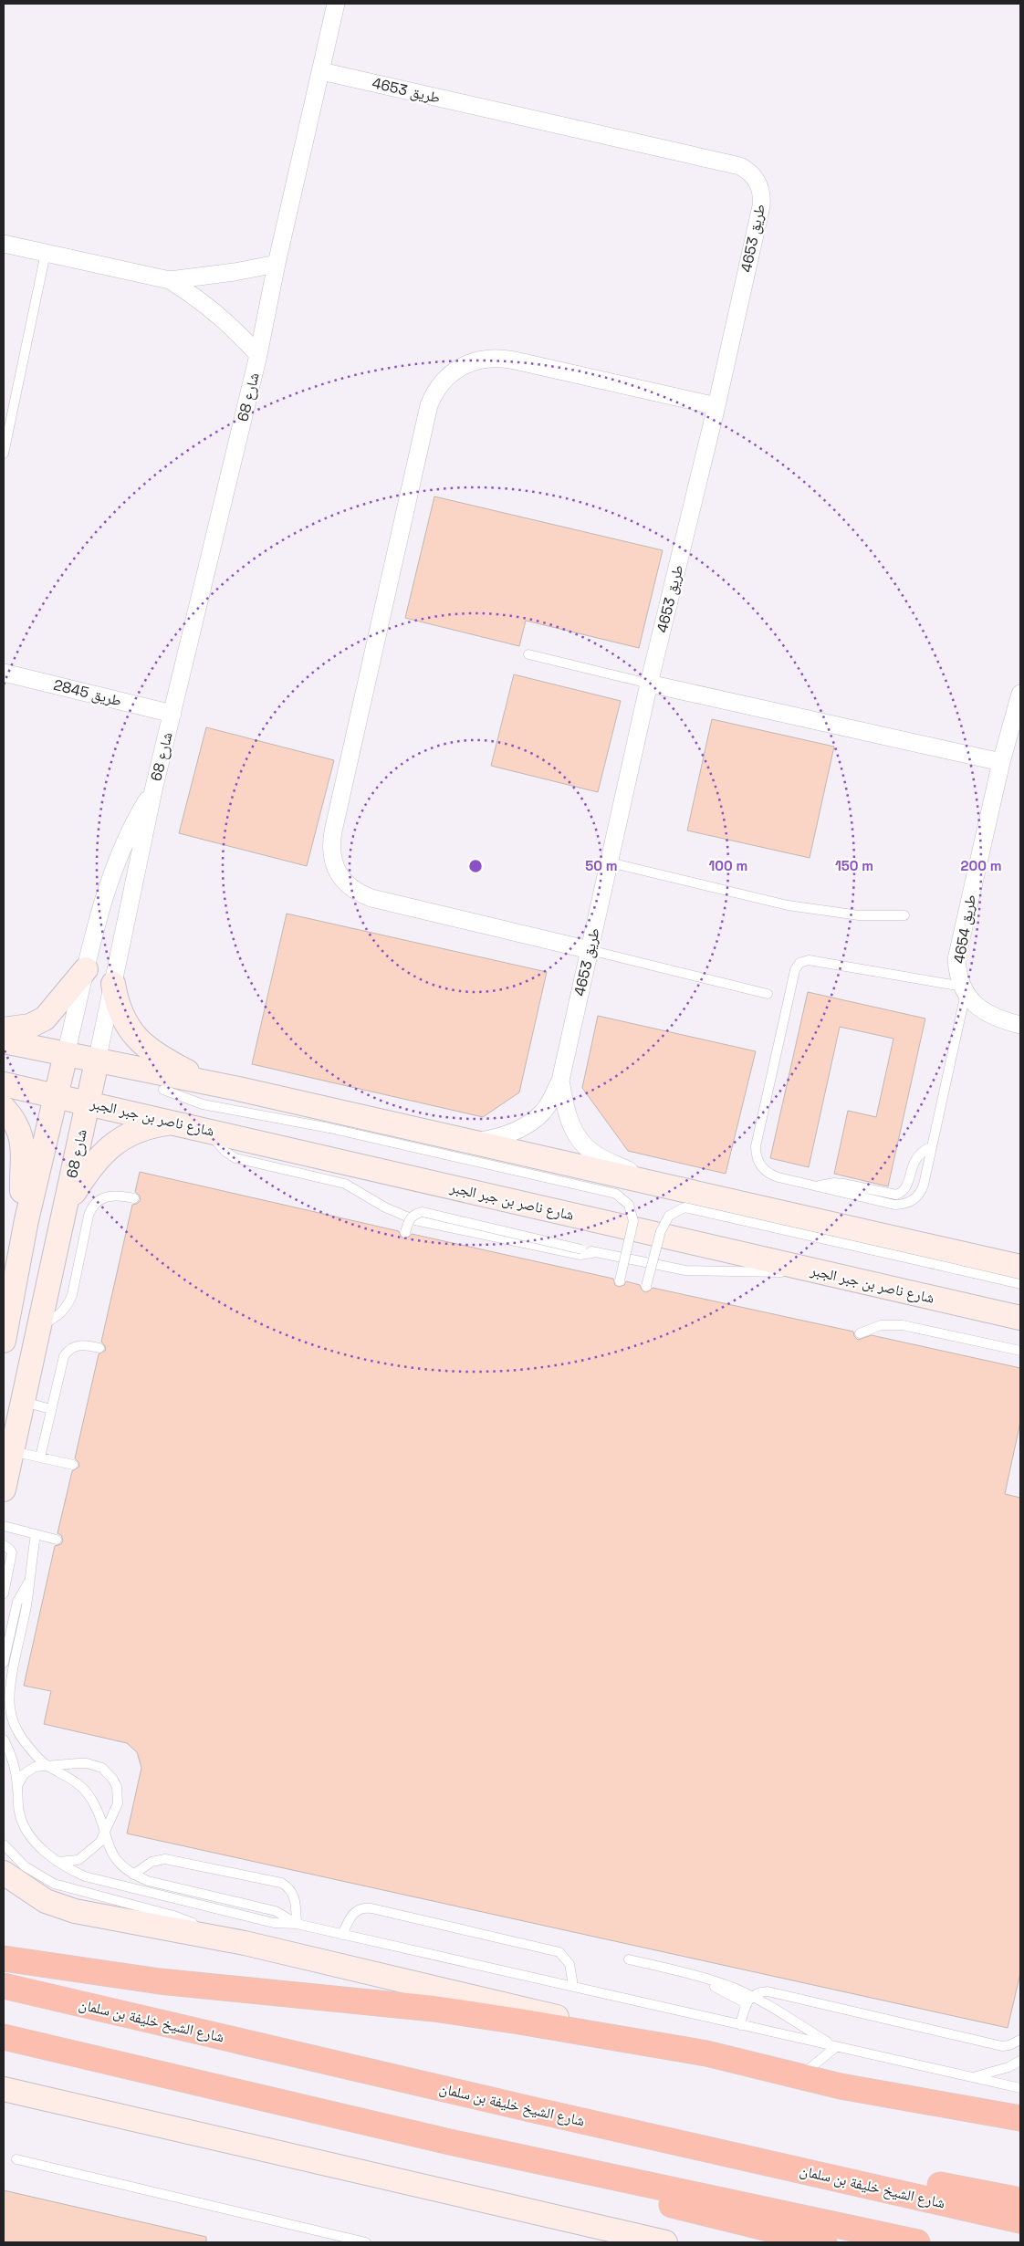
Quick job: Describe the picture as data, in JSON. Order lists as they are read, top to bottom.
{
  "streets": {
    "highway": ["شارع الشيخ خليفة بن سلمان"],
    "main road": ["شارع 68", "شارع ناصر بن جبر الجبر"],
    "street": ["طريق 4653", "طريق 2845", "طريق 4654"]
  },
  "crossings": [
    ["طريق 4653", "شارع 68"],
    ["شارع 68", "طريق 2845"],
    ["شارع 68", "شارع ناصر بن جبر الجبر"]
  ],
  "rings": [
    "50 m",
    "100 m",
    "150 m",
    "200 m"
  ]
}
